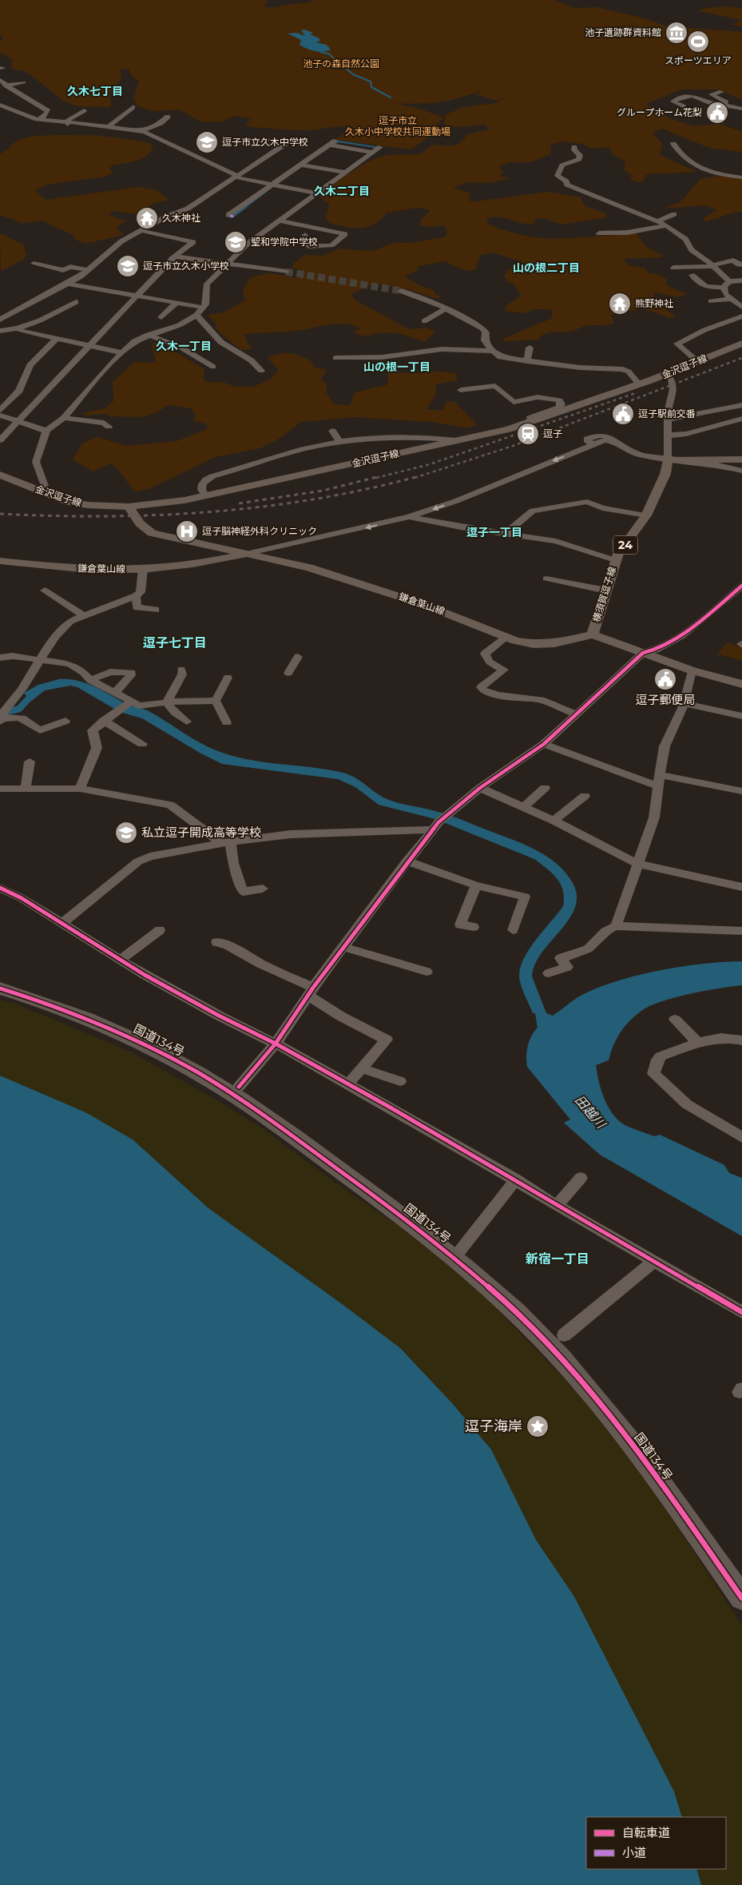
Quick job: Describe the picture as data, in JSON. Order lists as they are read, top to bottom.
{
  "streets": {
    "highway": ["国道134号"],
    "main road": [
      "金沢逗子線",
      "24",
      "鎌倉葉山線",
      "横須賀逗子線"
    ]
  },
  "crossings": [
    ["金沢逗子線", "鎌倉葉山線"],
    ["鎌倉葉山線", "横須賀逗子線"]
  ],
  "districts": [
    "久木七丁目",
    "久木二丁目",
    "山の根二丁目",
    "久木一丁目",
    "山の根一丁目",
    "逗子一丁目",
    "逗子七丁目",
    "新宿一丁目"
  ],
  "water": ["田越川"],
  "parks": ["池子の森自然公園", "逗子市立 久木小中学校共同運動場"],
  "places": {
    "museum": ["池子遺跡群資料館"],
    "sports": ["スポーツエリア"],
    "public building": ["グループホーム花梨", "逗子駅前交番", "逗子郵便局"],
    "school or university": [
      "逗子市立久木中学校",
      "聖和学院中学校",
      "逗子市立久木小学校",
      "私立逗子開成高等学校"
    ],
    "temple": ["久木神社", "熊野神社"],
    "station": ["逗子"],
    "hospital": ["逗子脳神経外科クリニック"],
    "place": ["逗子海岸"]
  },
  "legend": ["自転車道", "小道"]
}
